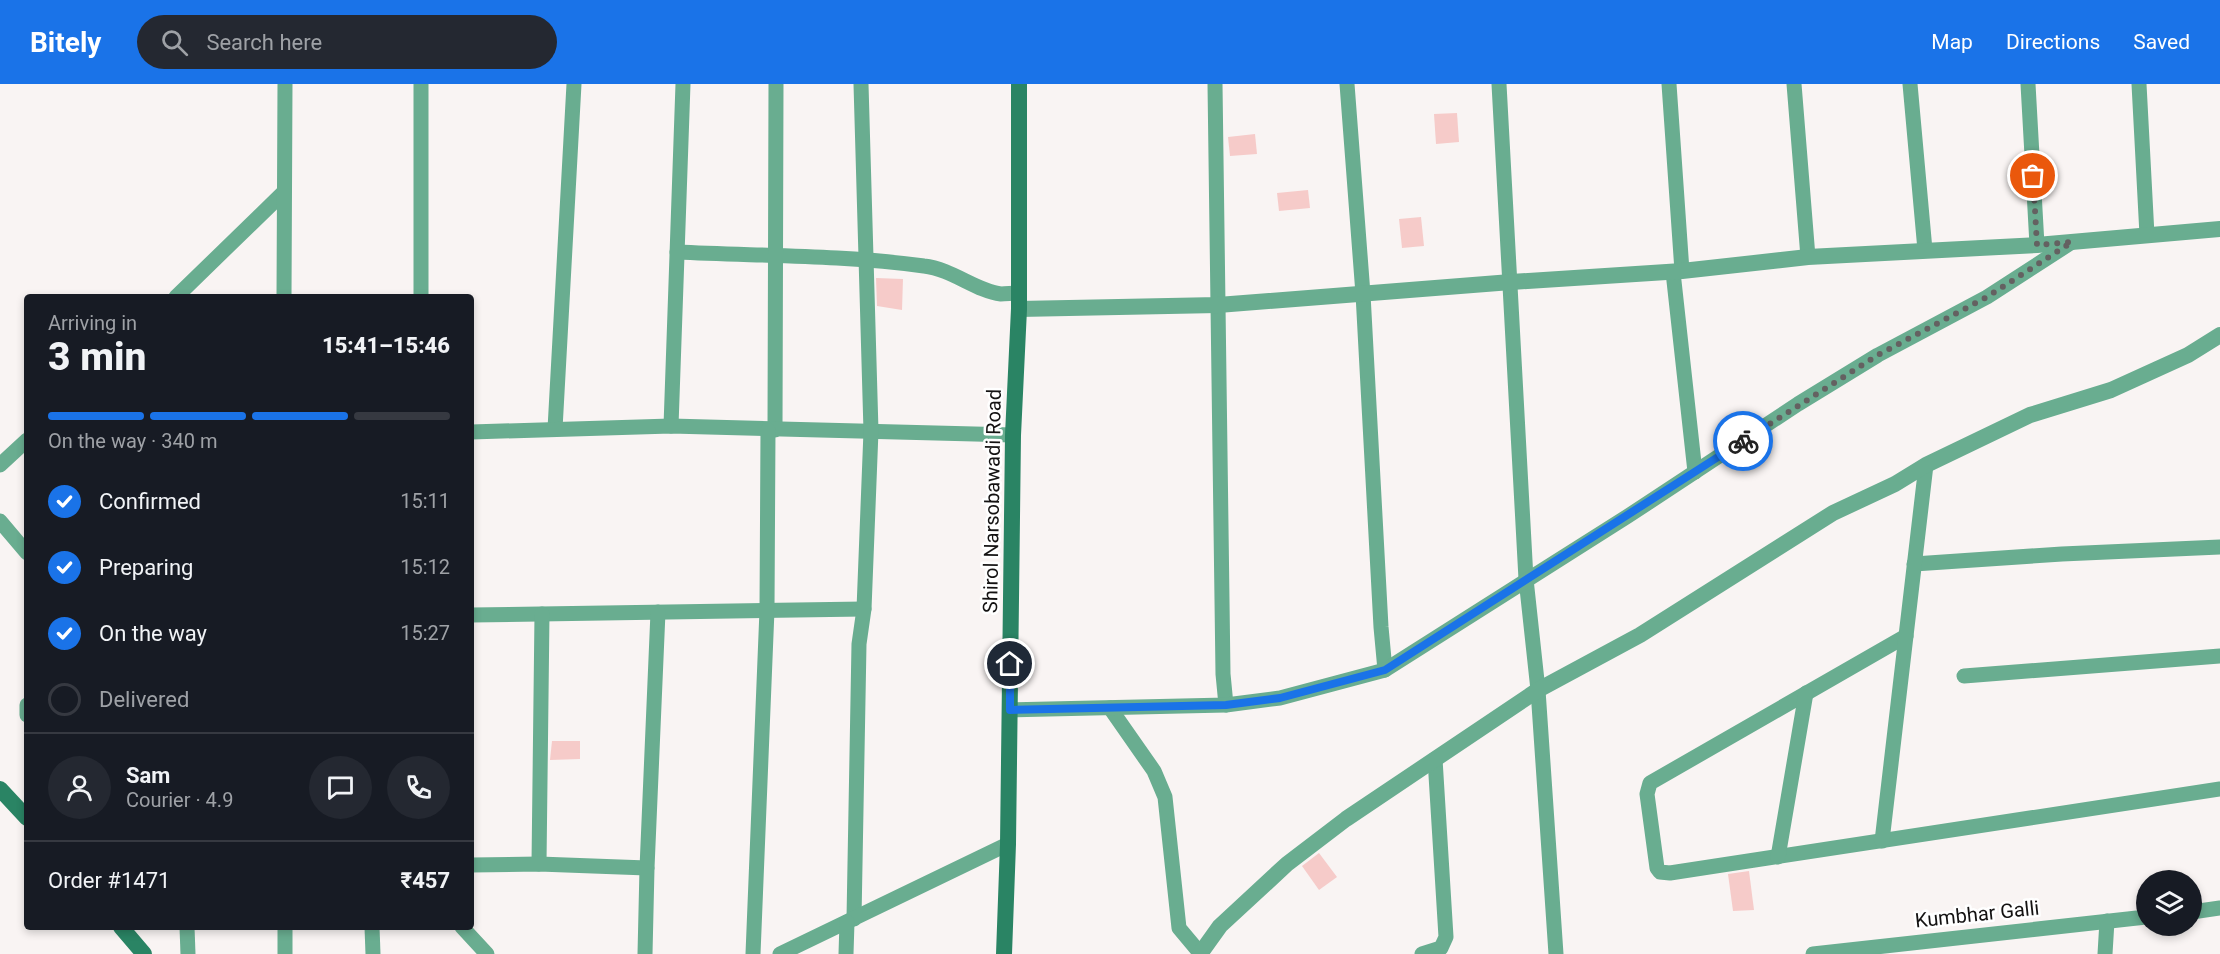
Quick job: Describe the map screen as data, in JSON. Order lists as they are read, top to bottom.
{
  "streets": {
    "main road": ["Shirol Narsobawadi Road"],
    "street": ["Kumbhar Galli"]
  },
  "page": {
    "header": "Bitely",
    "search": "Search here",
    "nav": ["Map", "Directions", "Saved"],
    "heading": ["3 min", "Arriving in", "15:41–15:46"],
    "panel": [
      "Sam",
      "Courier · 4.9",
      "Order #1471",
      "₹457"
    ],
    "bar": "On the way · 340 m",
    "list": [
      ["Confirmed", "15:11"],
      ["Preparing", "15:12"],
      ["On the way", "15:27"],
      "Delivered"
    ]
  }
}
